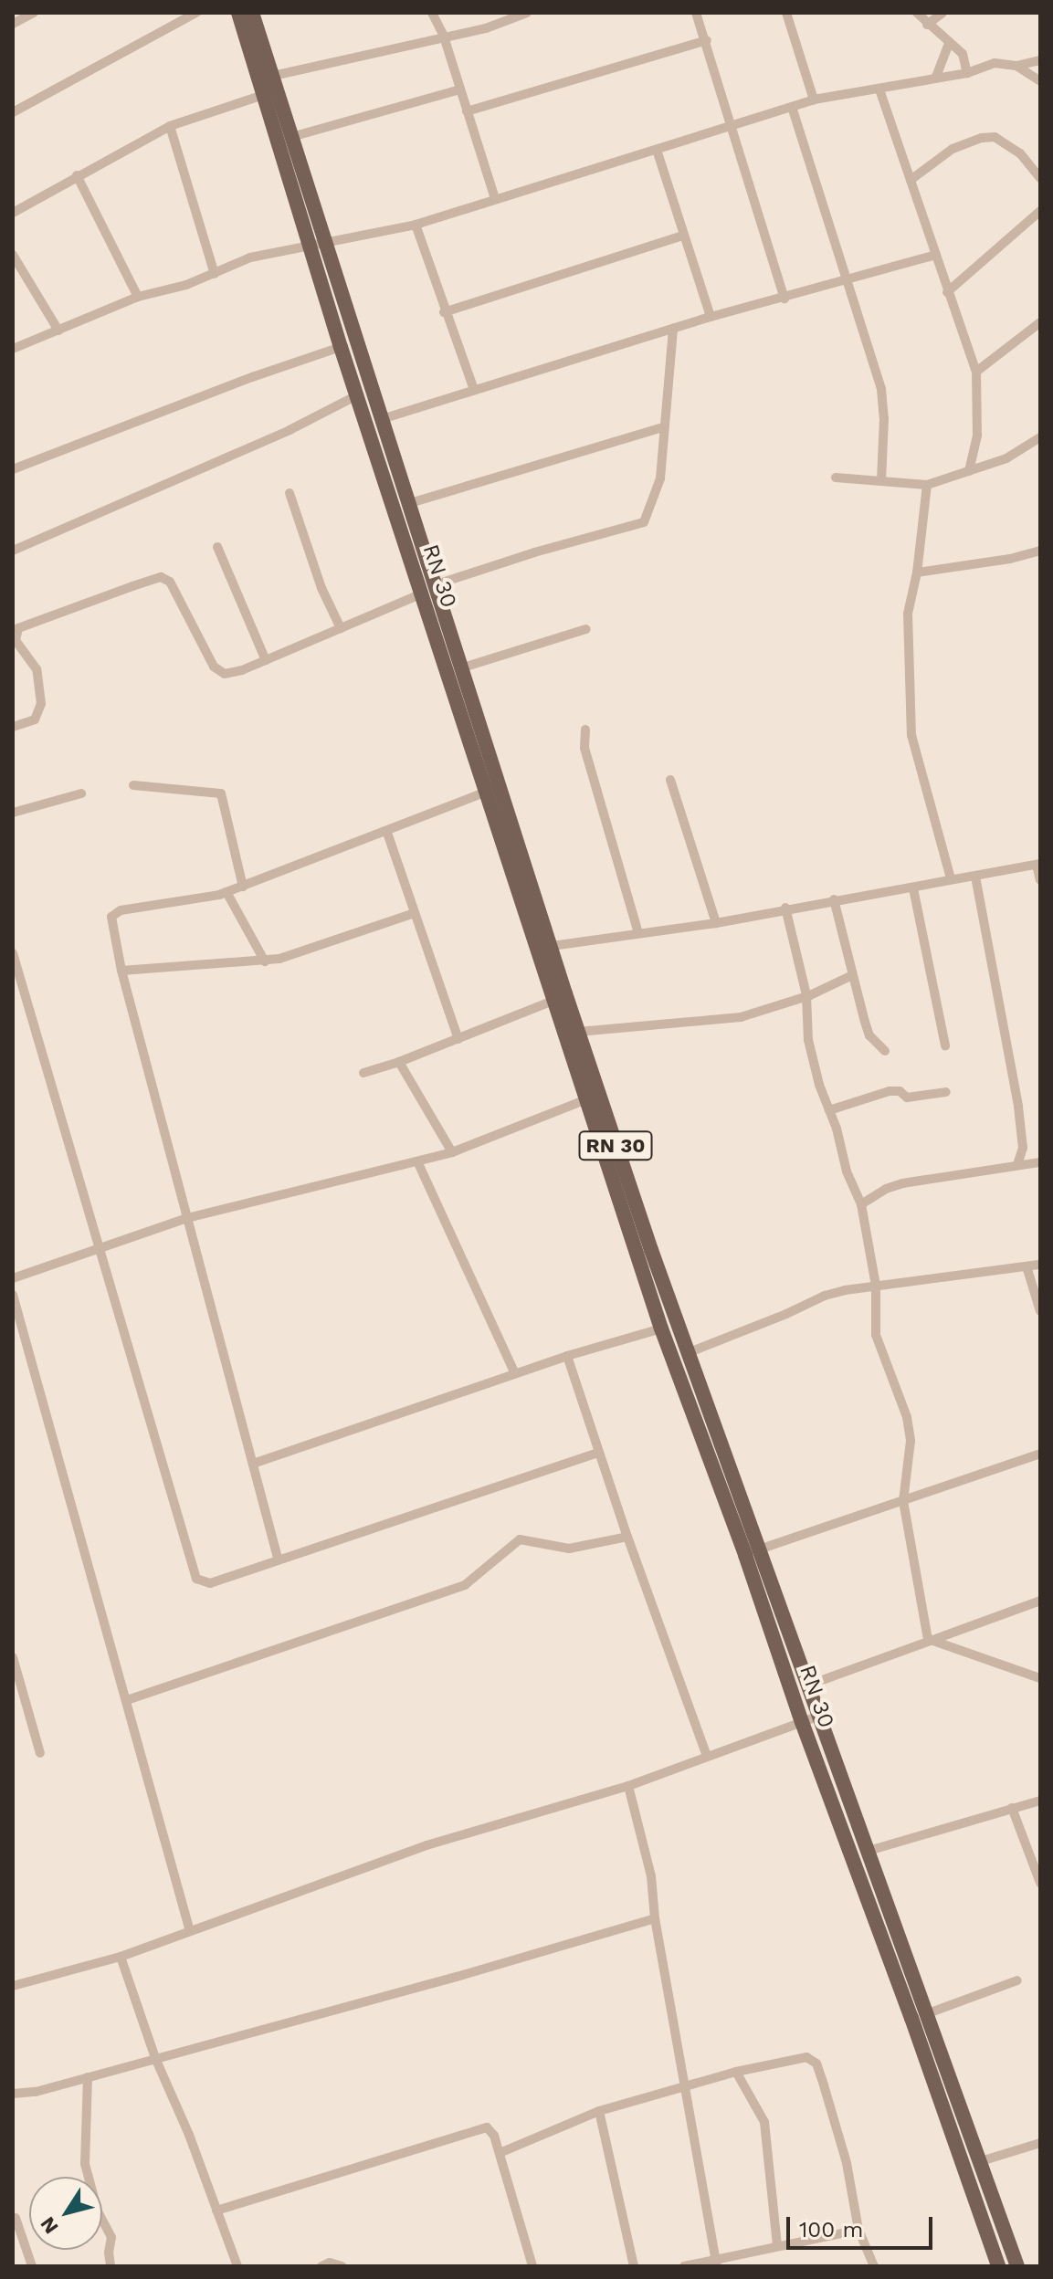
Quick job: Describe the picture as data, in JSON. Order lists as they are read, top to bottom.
{
  "streets": {
    "main road": ["RN 30"]
  },
  "scale_bar": "100 m",
  "north": "bottom left"
}
